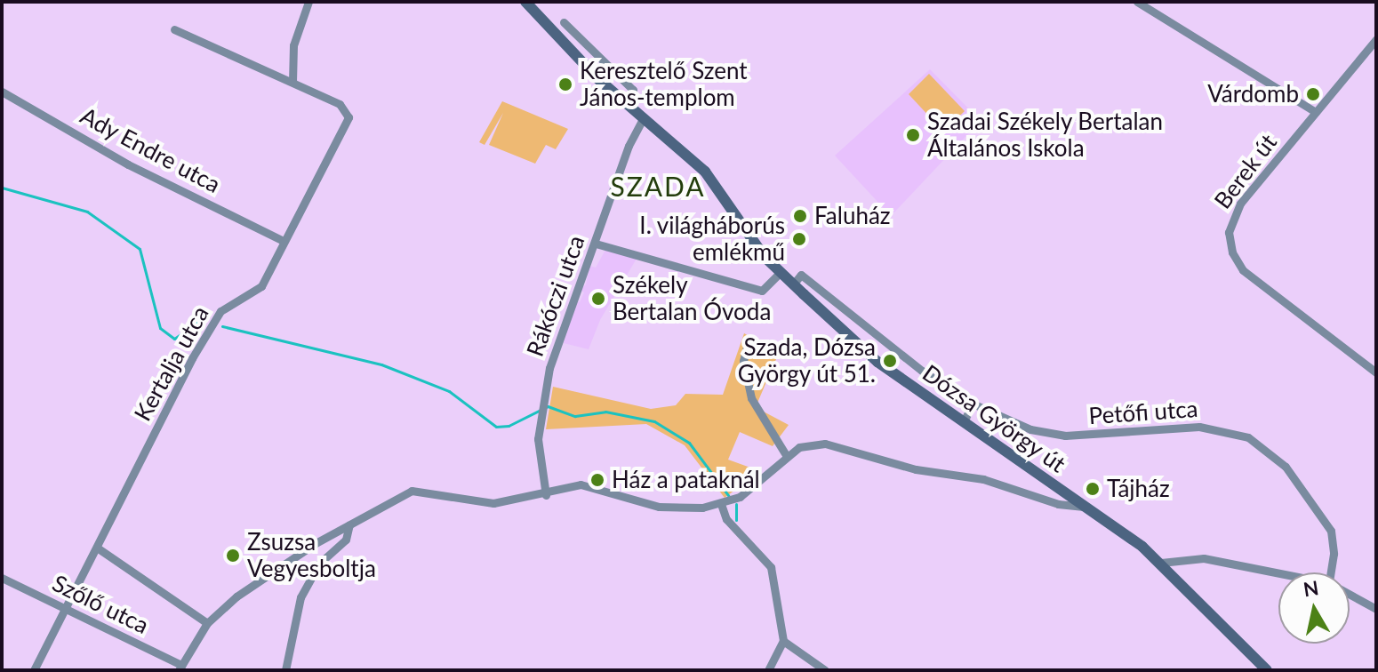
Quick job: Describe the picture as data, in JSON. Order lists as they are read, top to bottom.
{
  "streets": {
    "main road": ["Dózsa György út"],
    "street": [
      "Ady Endre utca",
      "Berek út",
      "Rákóczi utca",
      "Kertalja utca",
      "Petőfi utca",
      "Szőlő utca"
    ]
  },
  "crossings": [
    ["Ady Endre utca", "Kertalja utca"],
    ["Rákóczi utca", "Dózsa György út"],
    ["Kertalja utca", "Szőlő utca"],
    ["Petőfi utca", "Dózsa György út"]
  ],
  "districts": ["SZADA"],
  "places": [
    "Keresztelő Szent János-templom",
    "Várdomb",
    "Szadai Székely Bertalan Általános Iskola",
    "Faluház",
    "I. világháborús emlékmű",
    "Székely Bertalan Óvoda",
    "Szada, Dózsa György út 51.",
    "Ház a pataknál",
    "Tájház",
    "Zsuzsa Vegyesboltja"
  ],
  "north": "top"
}
